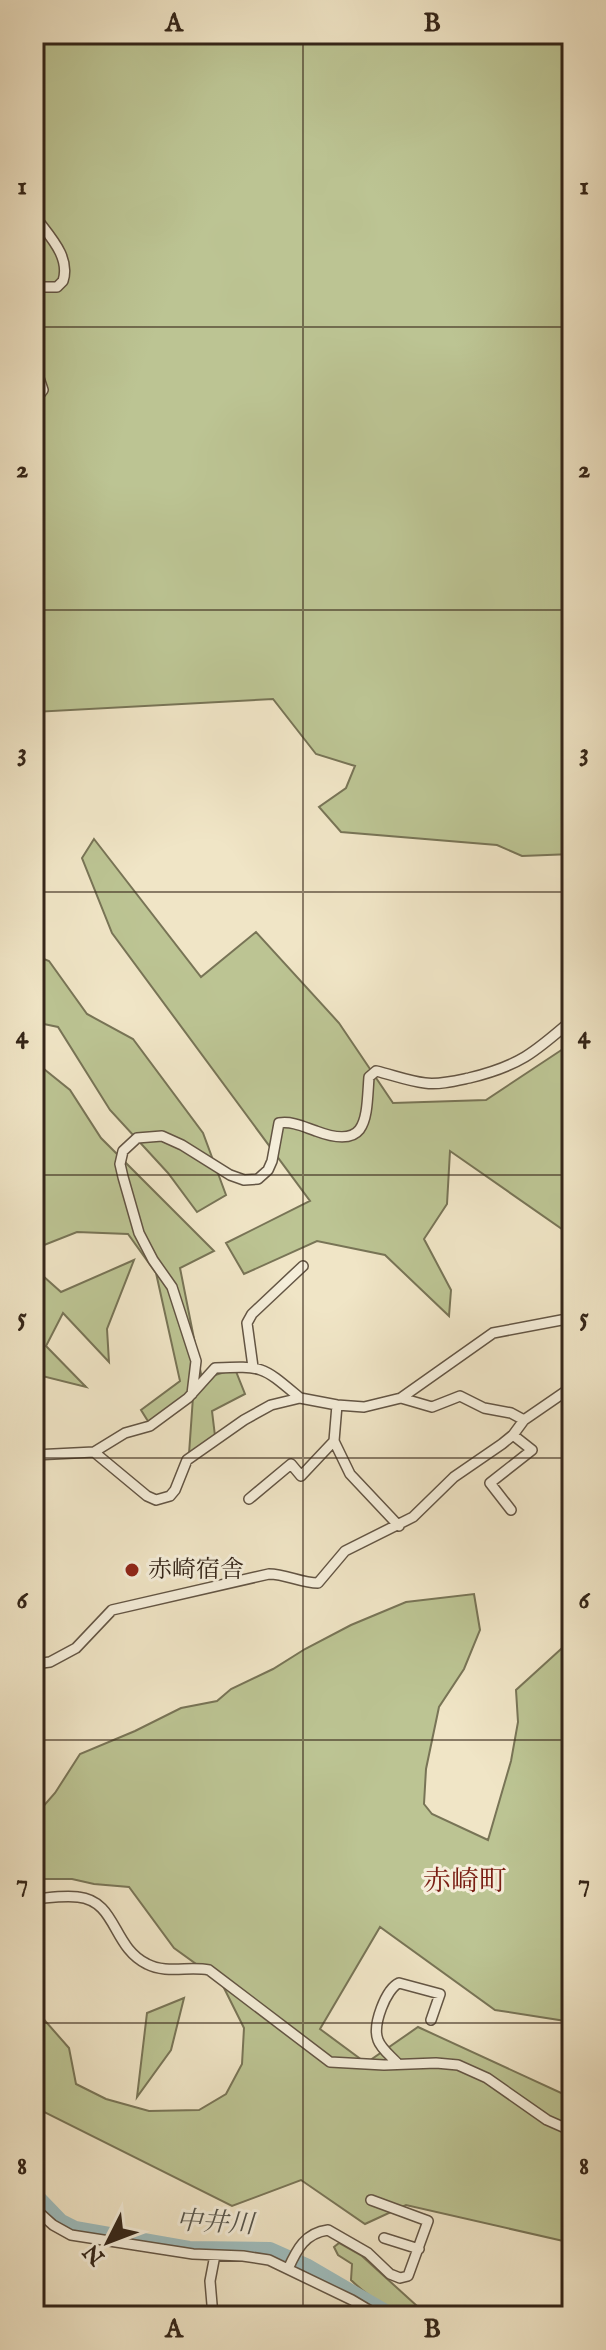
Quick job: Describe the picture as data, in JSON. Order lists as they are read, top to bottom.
{
  "districts": ["赤崎町"],
  "water": ["中井川"],
  "places": ["赤崎宿舎"],
  "north": "bottom left",
  "grid": {
    "columns": ["A", "B"],
    "rows": [
      "1",
      "2",
      "3",
      "4",
      "5",
      "6",
      "7",
      "8"
    ]
  }
}
